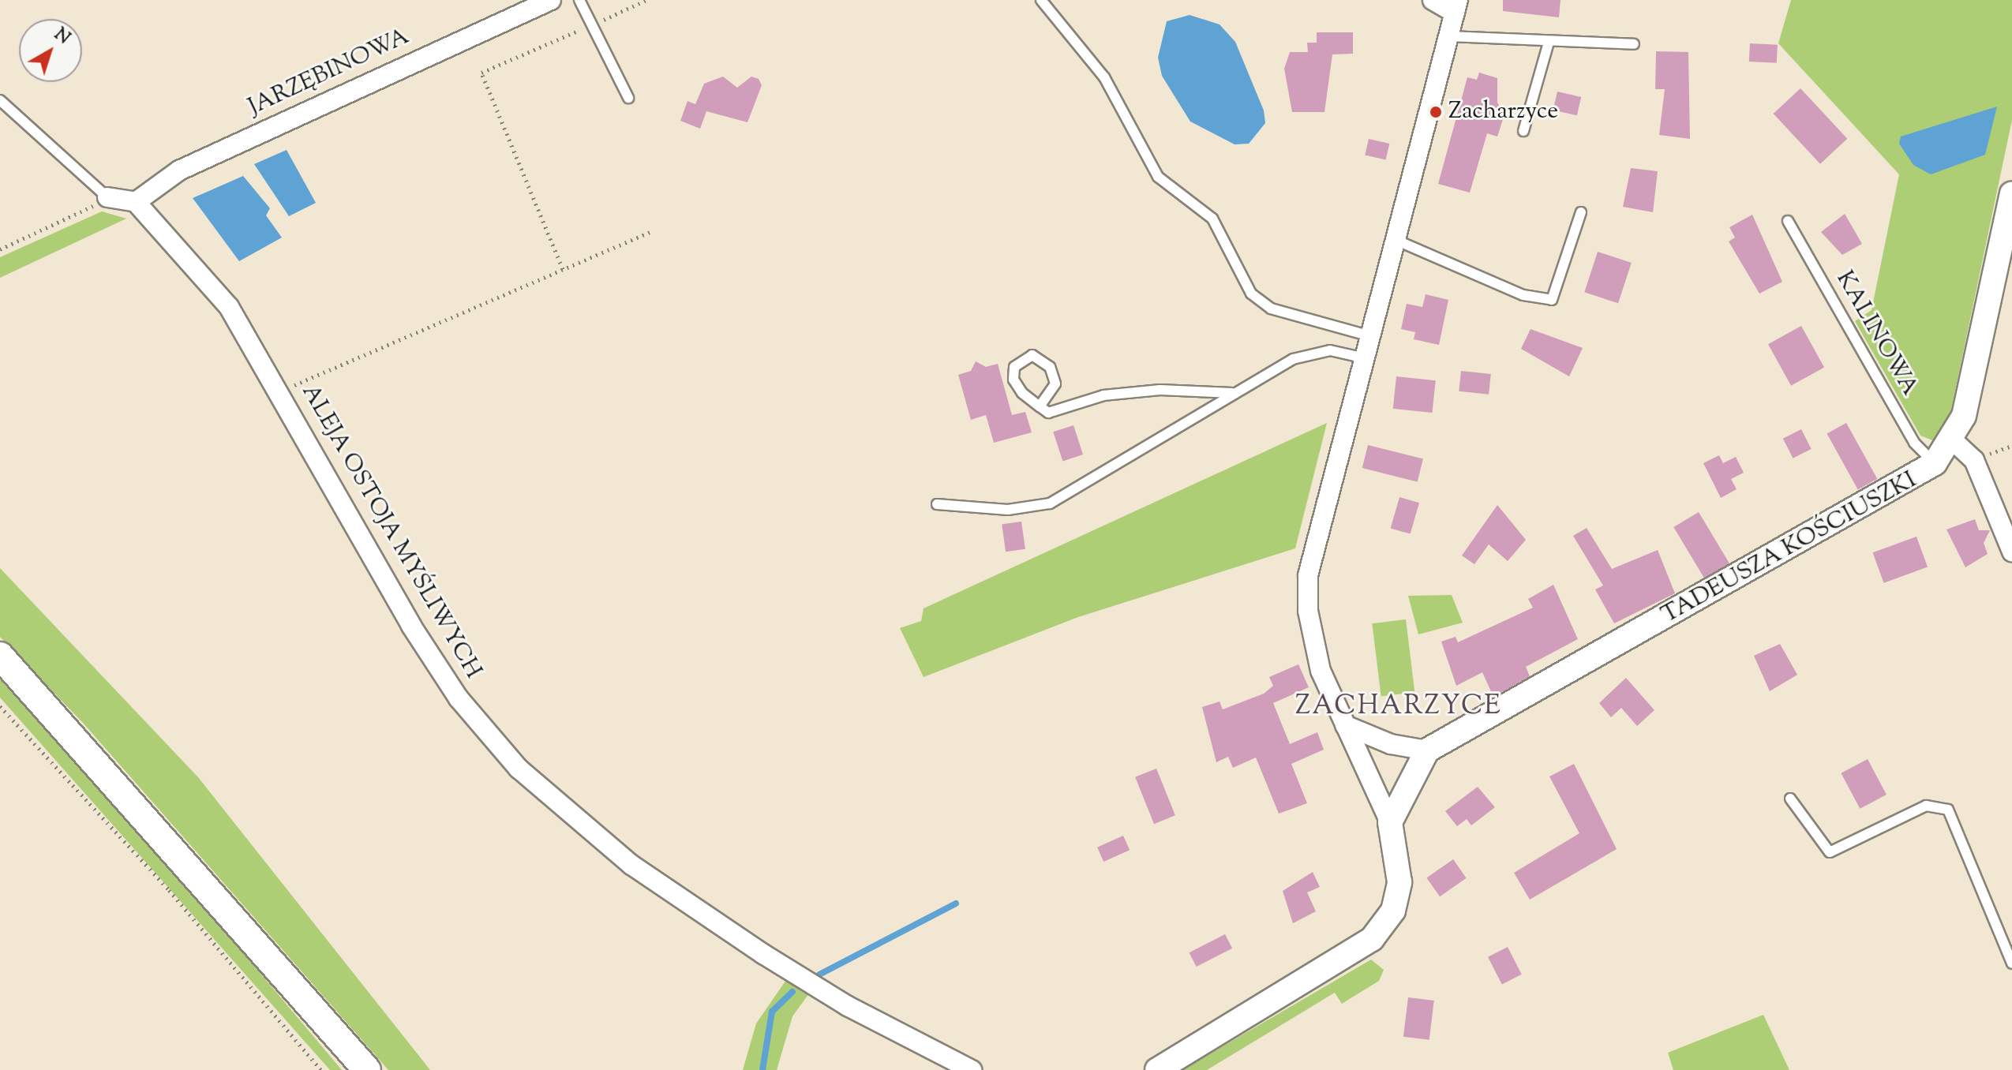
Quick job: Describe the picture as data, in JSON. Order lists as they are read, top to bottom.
{
  "streets": {
    "street": ["JARZĘBINOWA", "ALEJA OSTOJA MYŚLIWYCH", "TADEUSZA KOŚCIUSZKI"],
    "lane": ["KALINOWA"]
  },
  "crossings": [
    ["JARZĘBINOWA", "ALEJA OSTOJA MYŚLIWYCH"],
    ["KALINOWA", "TADEUSZA KOŚCIUSZKI"]
  ],
  "districts": ["ZACHARZYCE"],
  "places": ["Zacharzyce"],
  "north": "top right"
}
